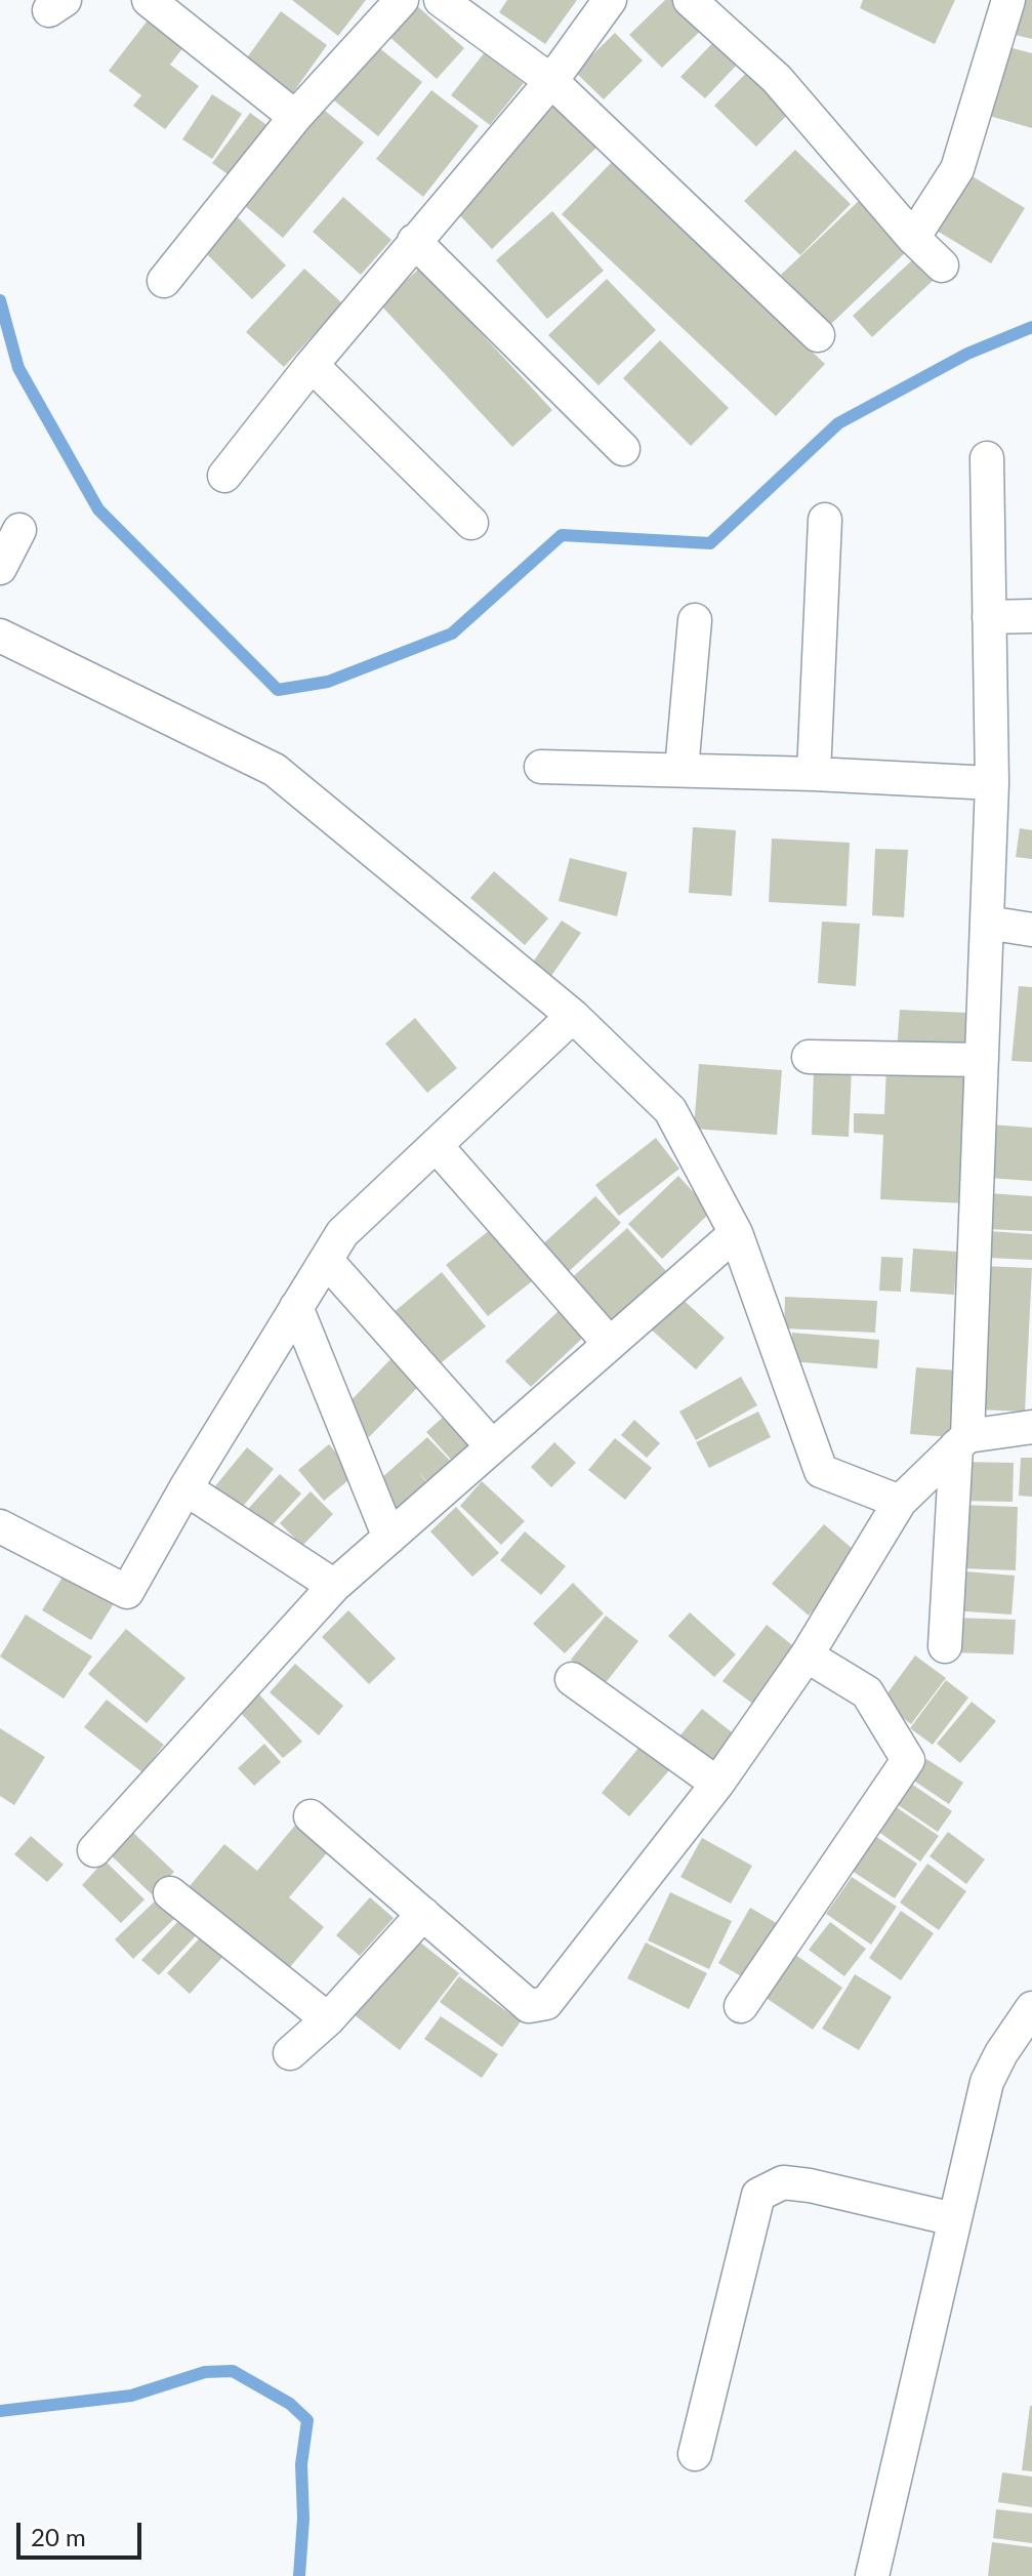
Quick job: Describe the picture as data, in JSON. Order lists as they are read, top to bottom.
{
  "scale_bar": "20 m"
}
